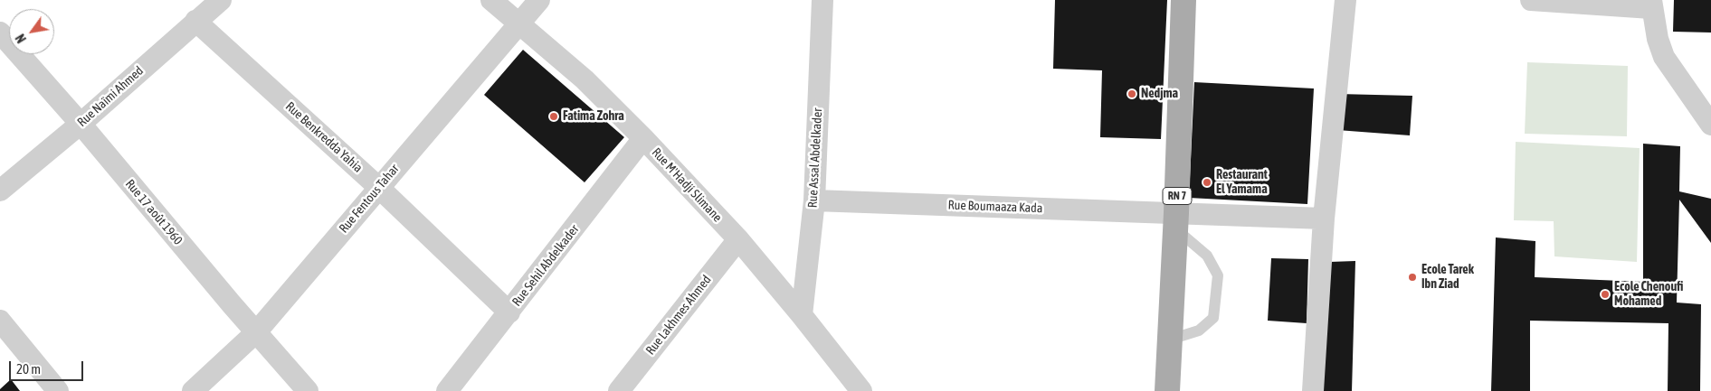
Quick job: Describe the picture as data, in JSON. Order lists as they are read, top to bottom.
{
  "streets": {
    "main road": ["RN 7"],
    "street": [
      "Rue Naïmi Ahmed",
      "Rue Benkredda Yahia",
      "Rue Assal Abdelkader",
      "Rue M'Hadji Slimane",
      "Rue Fentous Tahar",
      "Rue Boumaaza Kada",
      "Rue 17 août 1960",
      "Rue Sehil Abdelkader",
      "Rue Lakhmes Ahmed"
    ]
  },
  "crossings": [
    ["Rue Naïmi Ahmed", "Rue Benkredda Yahia"],
    ["Rue Naïmi Ahmed", "Rue 17 août 1960"],
    ["Rue Benkredda Yahia", "Rue Fentous Tahar"],
    ["Rue Benkredda Yahia", "Rue Sehil Abdelkader"],
    ["Rue Assal Abdelkader", "Rue M'Hadji Slimane"],
    ["Rue Assal Abdelkader", "Rue Boumaaza Kada"],
    ["Rue M'Hadji Slimane", "Rue Fentous Tahar"],
    ["Rue M'Hadji Slimane", "Rue Sehil Abdelkader"],
    ["Rue M'Hadji Slimane", "Rue Lakhmes Ahmed"],
    ["RN 7", "Rue Boumaaza Kada"],
    ["Rue Fentous Tahar", "Rue 17 août 1960"]
  ],
  "places": [
    "Nedjma",
    "Fatima Zohra",
    "Restaurant El Yamama",
    "Ecole Tarek Ibn Ziad",
    "Ecole Chenoufi Mohamed"
  ],
  "scale_bar": "20 m",
  "north": "bottom left"
}
